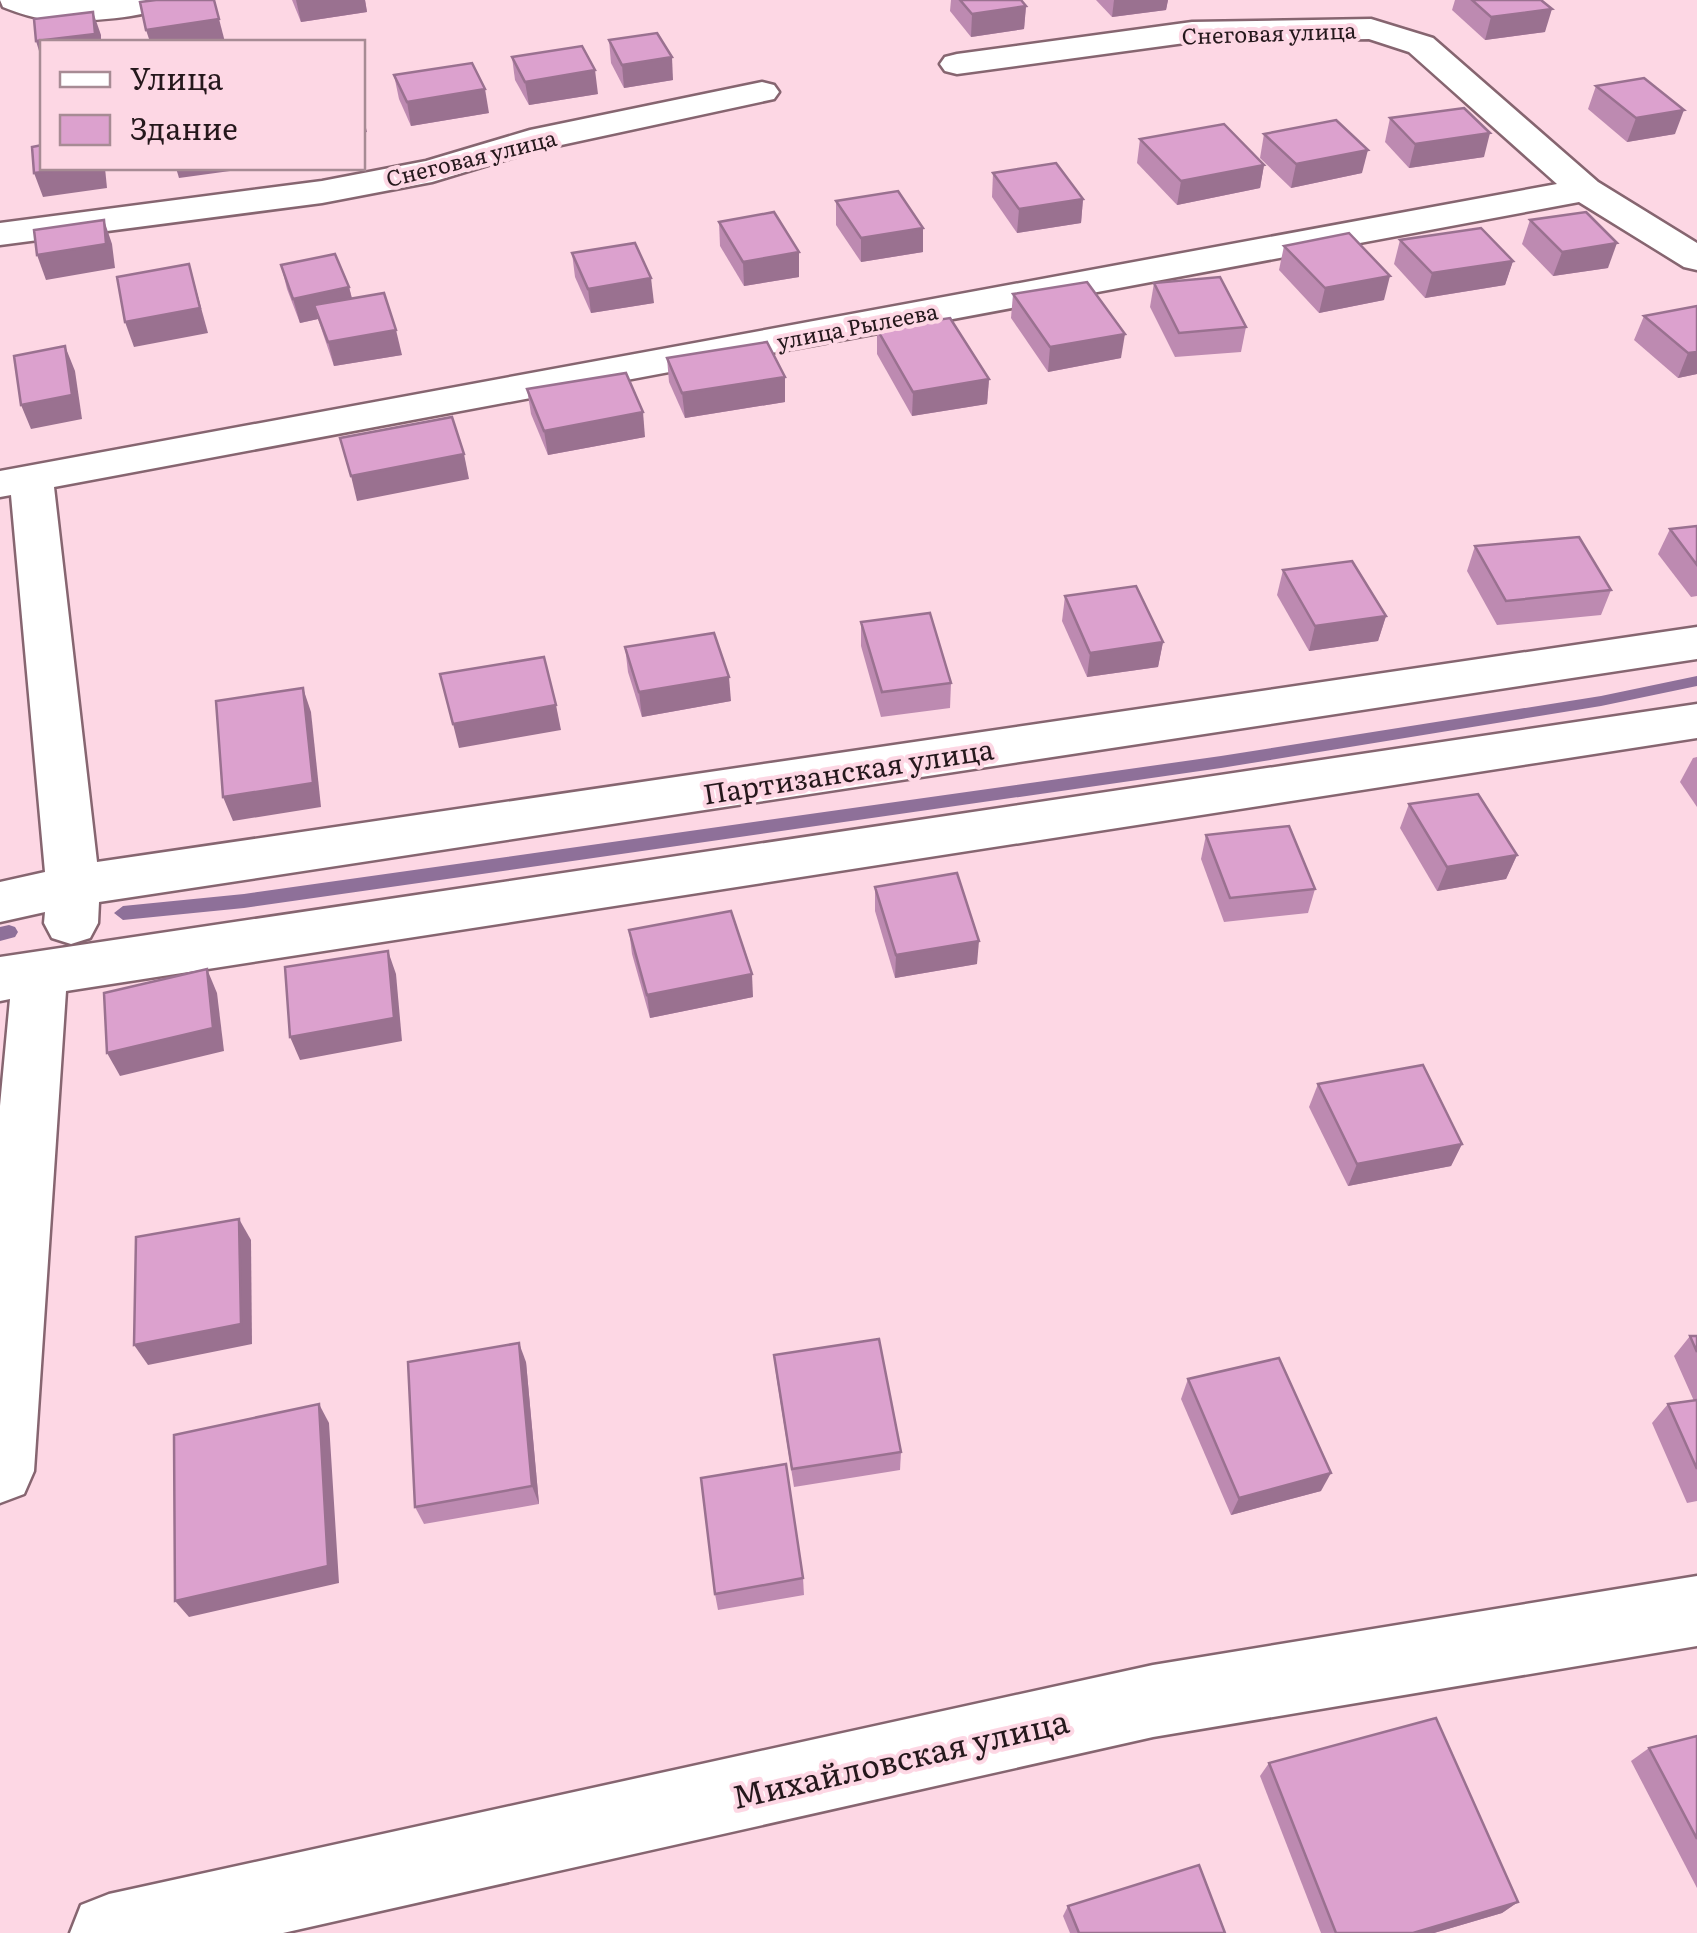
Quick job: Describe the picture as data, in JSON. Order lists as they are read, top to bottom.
{
  "streets": {
    "street": [
      "Снеговая улица",
      "улица Рылеева",
      "Партизанская улица",
      "Михайловская улица"
    ]
  },
  "crossings": [
    ["Снеговая улица", "улица Рылеева"]
  ],
  "legend": ["Улица", "Здание"]
}
